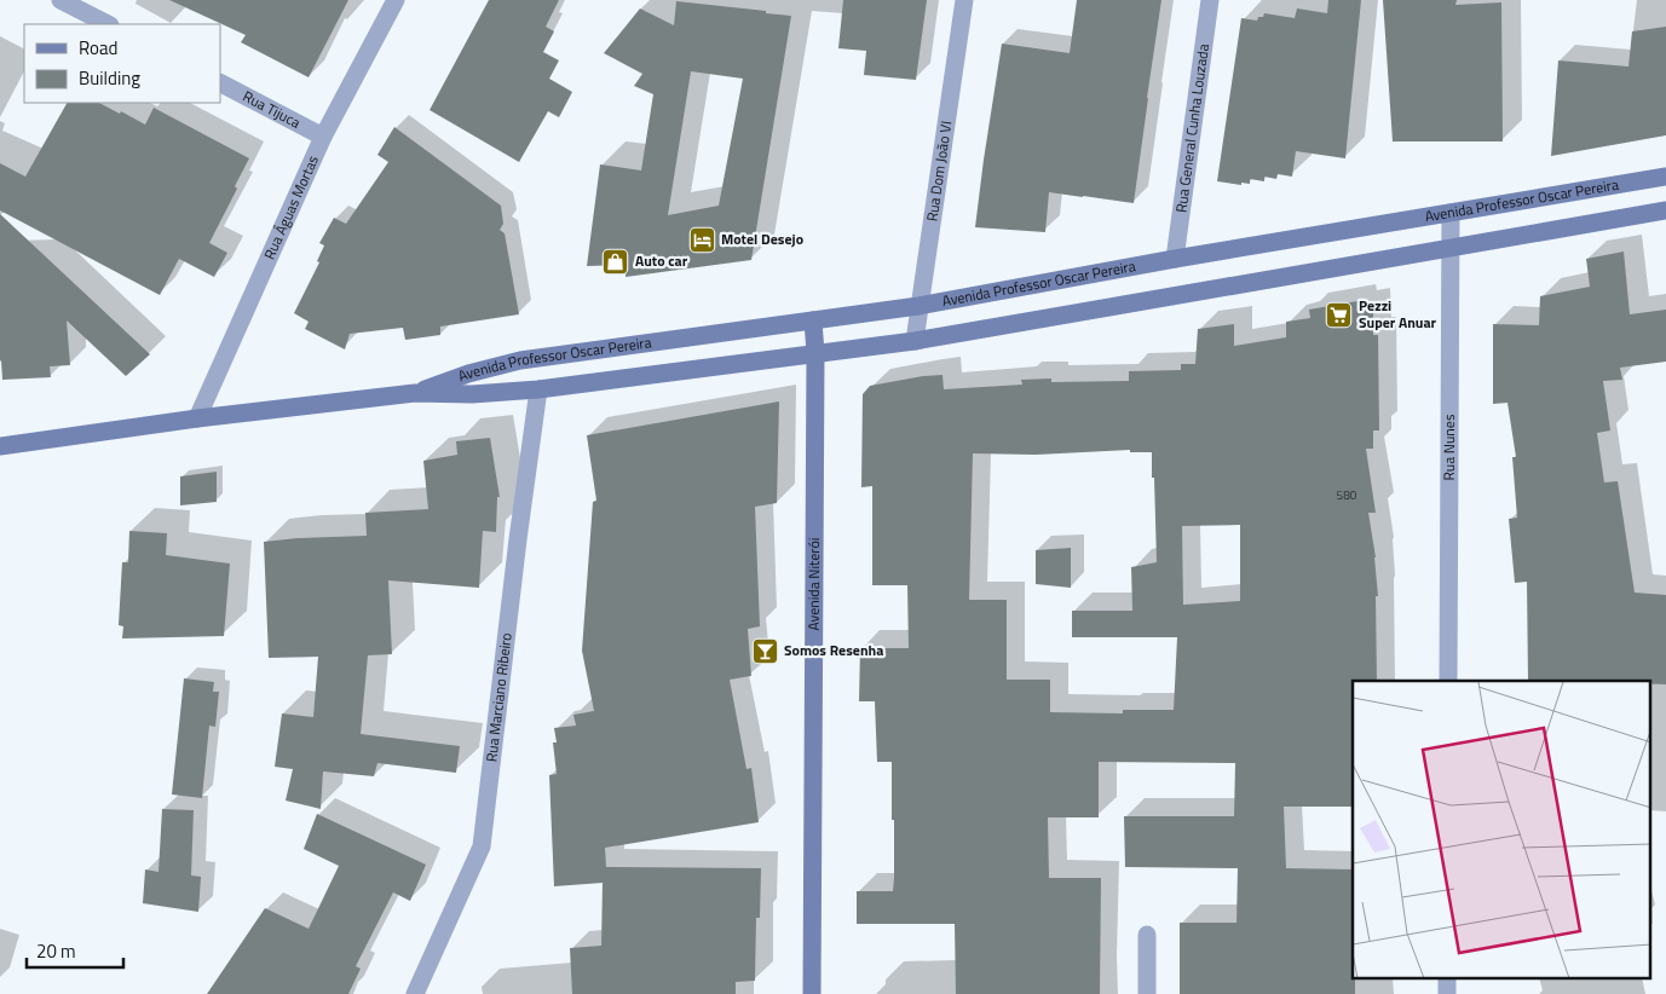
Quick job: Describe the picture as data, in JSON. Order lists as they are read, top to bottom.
{
  "streets": {
    "main road": ["Avenida Professor Oscar Pereira", "Avenida Niterói"],
    "street": [
      "Rua Tijuca",
      "Rua General Cunha Louzada",
      "Rua Dom João VI",
      "Rua Águas Mortas",
      "Rua Nunes",
      "Rua Marciano Ribeiro"
    ]
  },
  "crossings": [
    ["Rua Tijuca", "Rua Águas Mortas"],
    ["Rua General Cunha Louzada", "Avenida Professor Oscar Pereira"],
    ["Rua Dom João VI", "Avenida Professor Oscar Pereira"],
    ["Avenida Professor Oscar Pereira", "Rua Águas Mortas"],
    ["Avenida Professor Oscar Pereira", "Rua Nunes"],
    ["Avenida Professor Oscar Pereira", "Avenida Niterói"],
    ["Avenida Professor Oscar Pereira", "Rua Marciano Ribeiro"]
  ],
  "places": {
    "hotel": ["Motel Desejo"],
    "shop": ["Auto car"],
    "supermarket": ["Pezzi Super Anuar"],
    "bar": ["Somos Resenha"]
  },
  "house_numbers": ["580"],
  "legend": ["Road", "Building"],
  "scale_bar": "20 m"
}
